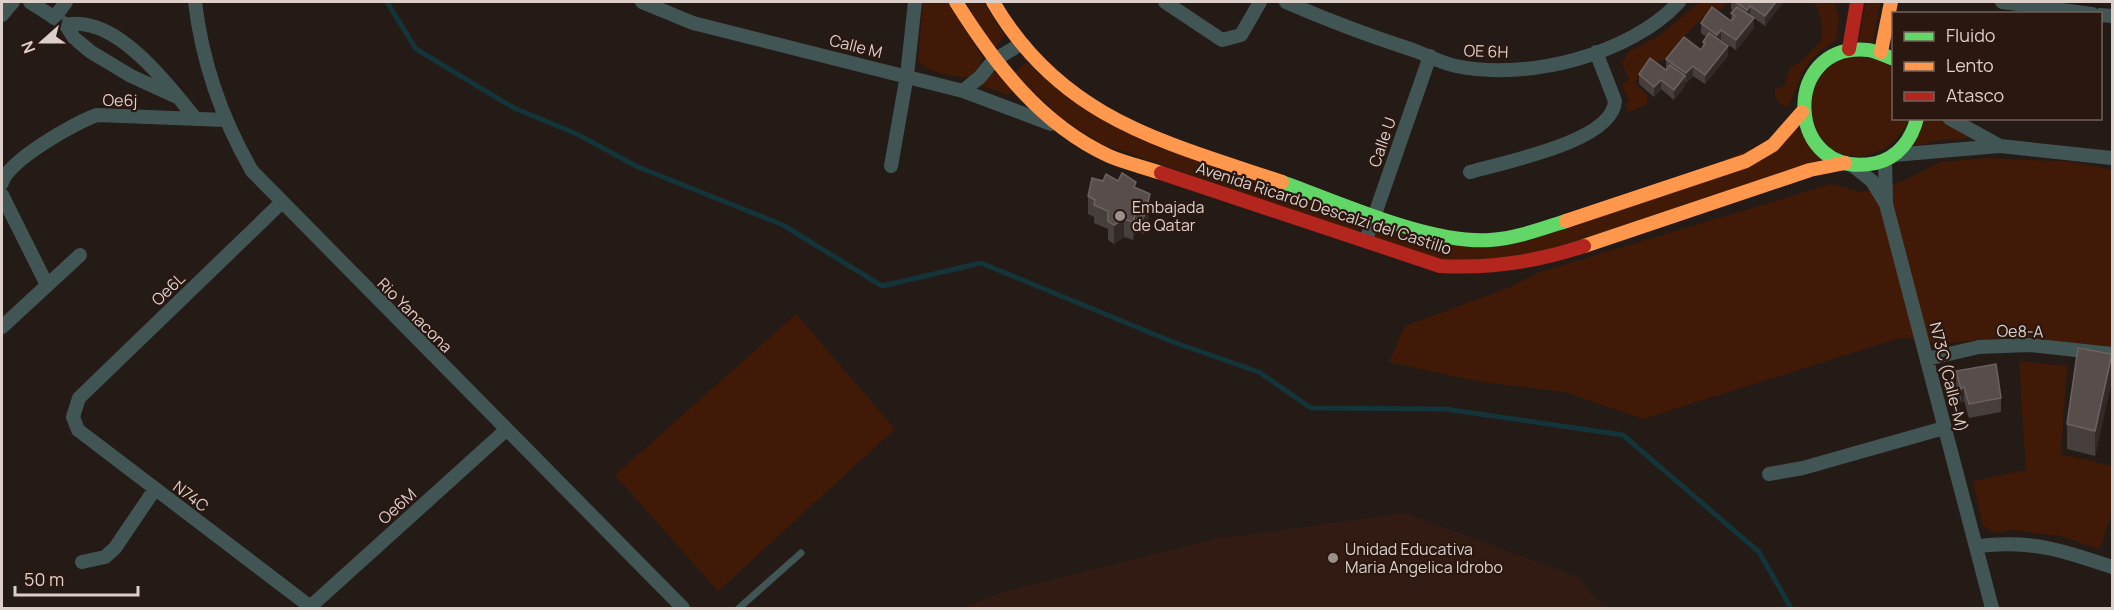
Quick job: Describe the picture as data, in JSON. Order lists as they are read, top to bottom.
{
  "streets": {
    "street": [
      "Calle M",
      "OE 6H",
      "Oe6j",
      "Calle U",
      "Avenida Ricardo Descalzi del Castillo",
      "Oe6L",
      "Rio Yanacona",
      "Oe8-A",
      "N73C (Calle-M)",
      "N74C",
      "Oe6M"
    ]
  },
  "crossings": [
    ["Calle M", "Avenida Ricardo Descalzi del Castillo"],
    ["OE 6H", "Calle U"],
    ["Oe6j", "Rio Yanacona"],
    ["Calle U", "Avenida Ricardo Descalzi del Castillo"],
    ["Avenida Ricardo Descalzi del Castillo", "N73C (Calle-M)"],
    ["Oe6L", "Rio Yanacona"],
    ["Oe6L", "N74C"],
    ["Rio Yanacona", "Oe6M"],
    ["Oe8-A", "N73C (Calle-M)"],
    ["N74C", "Oe6M"]
  ],
  "places": ["Embajada de Qatar", "Unidad Educativa Maria Angelica Idrobo"],
  "legend": ["Fluido", "Lento", "Atasco"],
  "scale_bar": "50 m",
  "north": "left"
}
